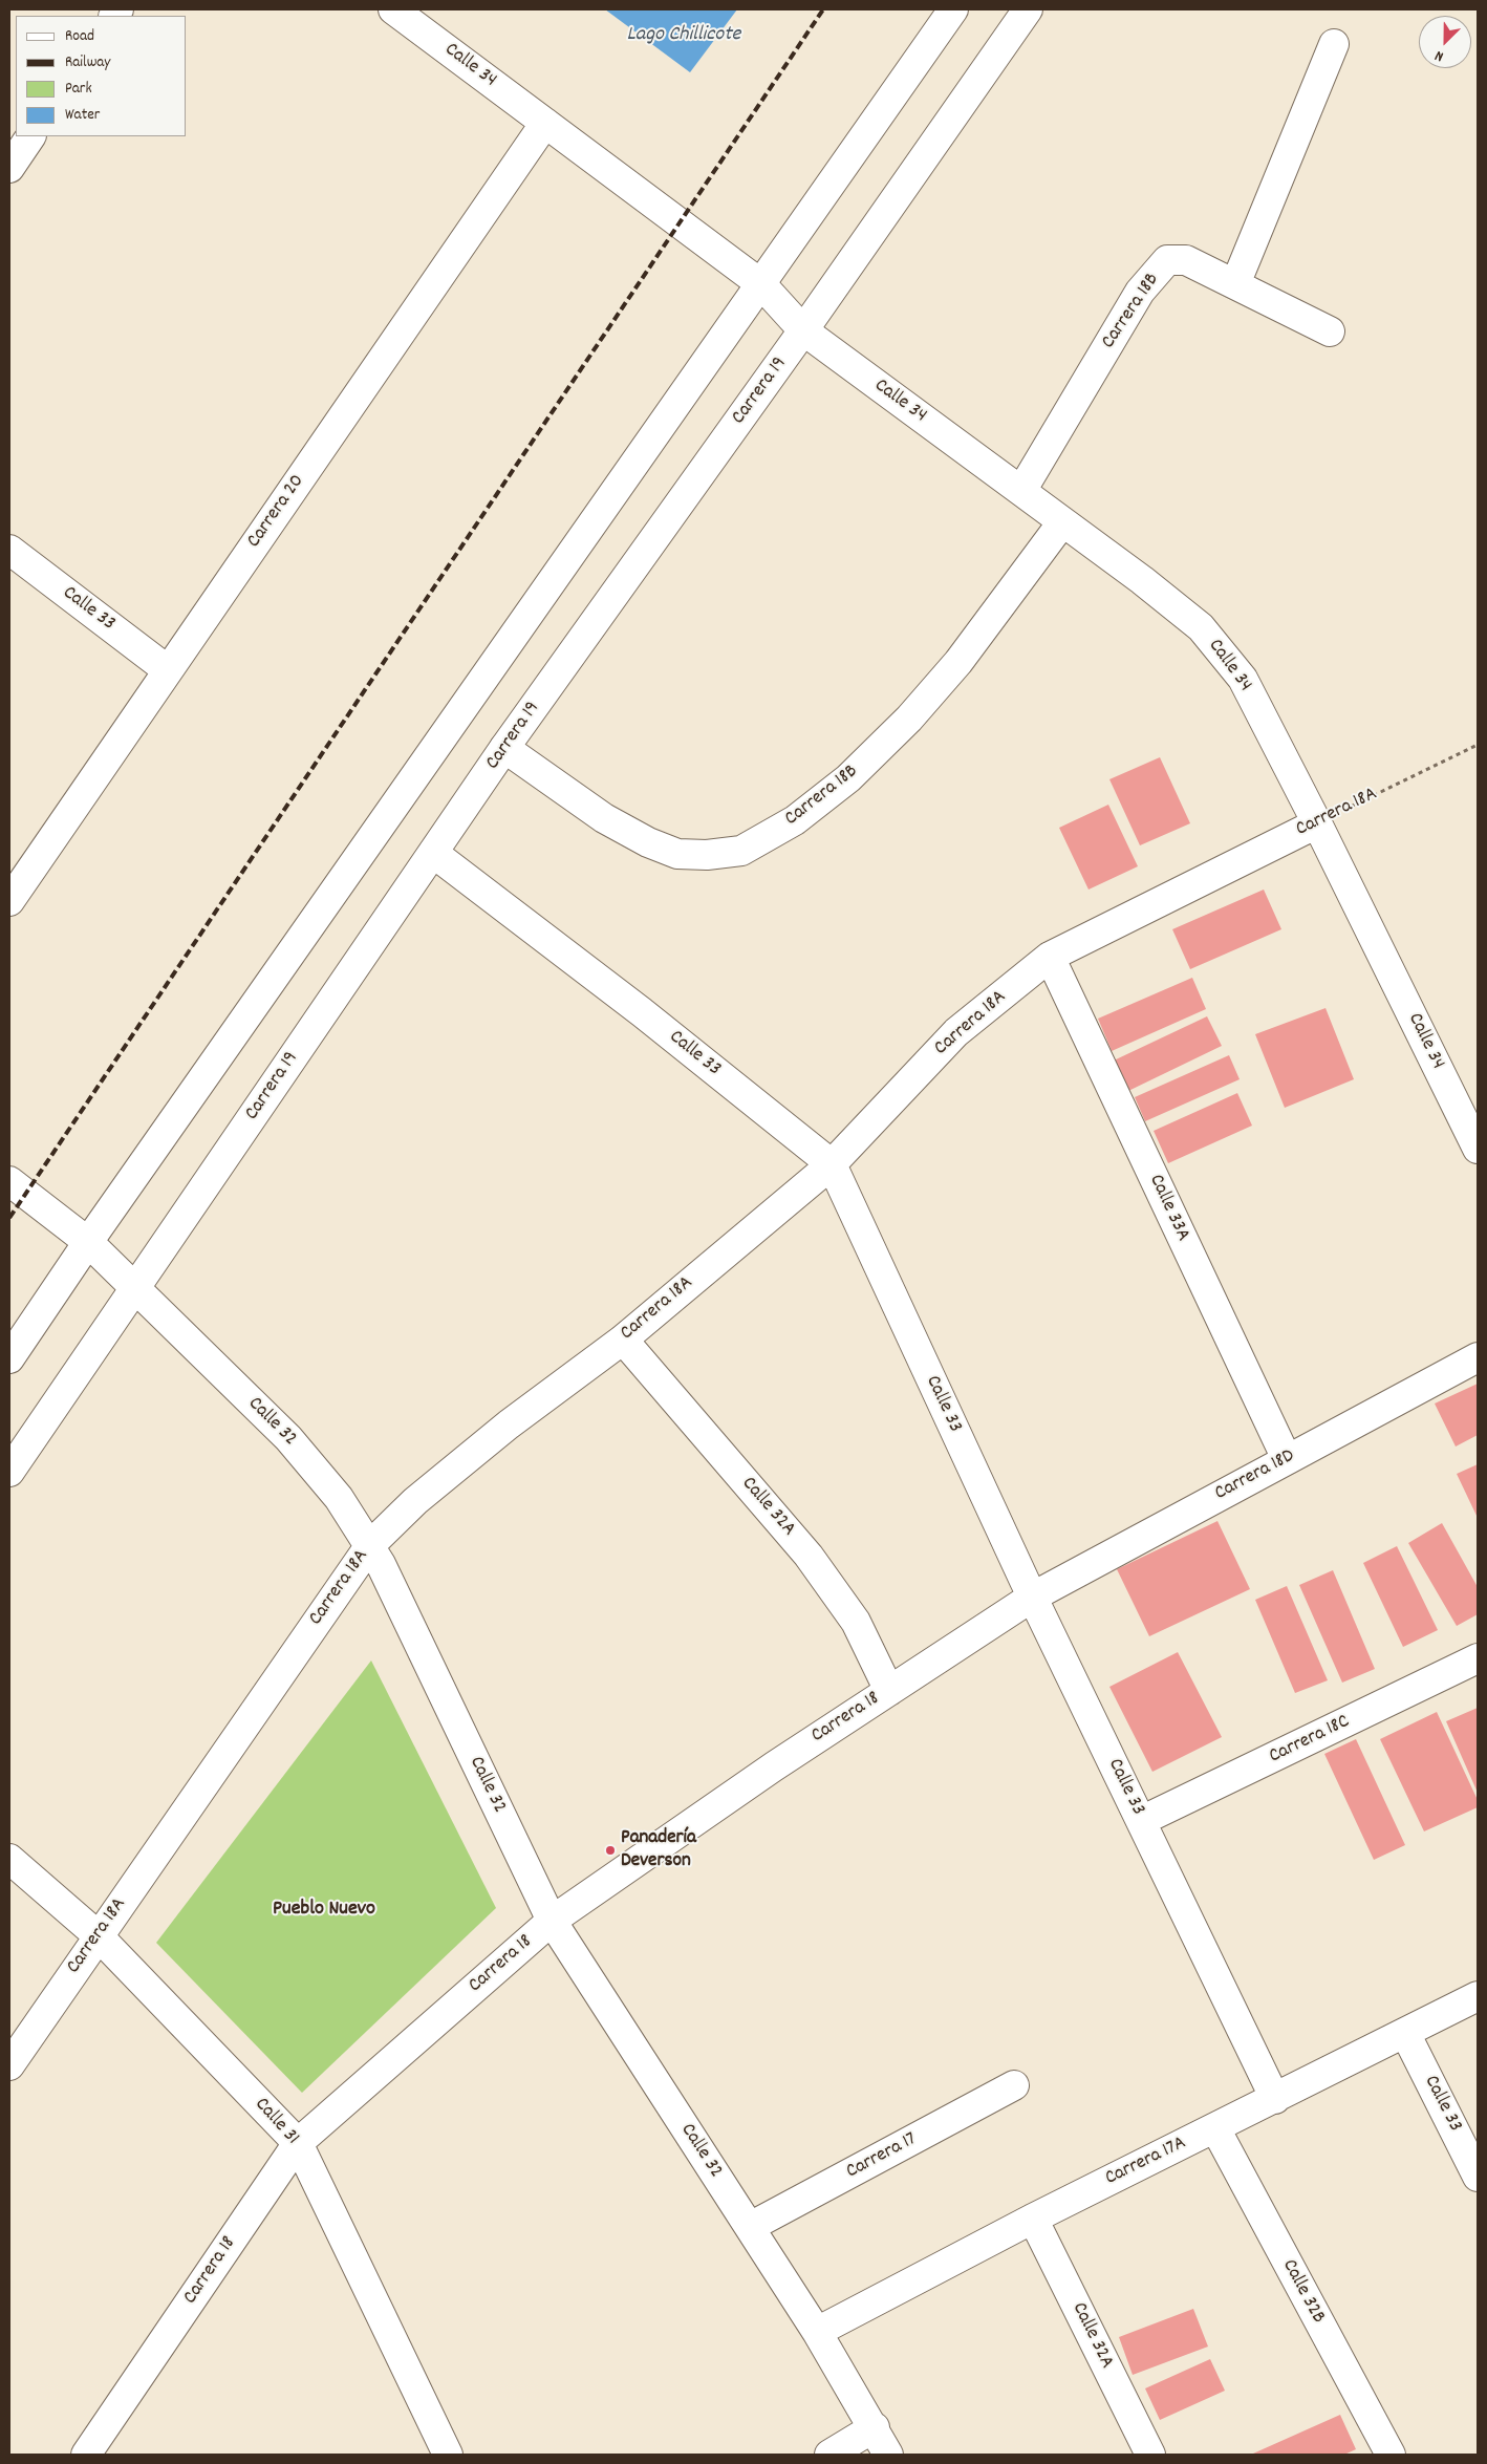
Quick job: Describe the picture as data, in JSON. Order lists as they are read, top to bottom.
{
  "streets": {
    "street": [
      "Calle 34",
      "Carrera 18B",
      "Carrera 19",
      "Carrera 20",
      "Calle 33",
      "Carrera 18A",
      "Calle 33A",
      "Calle 32",
      "Carrera 18D",
      "Calle 32A",
      "Carrera 18",
      "Carrera 18C",
      "Calle 31",
      "Carrera 17",
      "Carrera 17A",
      "Calle 32B"
    ]
  },
  "crossings": [
    ["Calle 34", "Carrera 18B"],
    ["Calle 34", "Carrera 19"],
    ["Calle 34", "Carrera 20"],
    ["Calle 34", "Carrera 18A"],
    ["Carrera 18B", "Carrera 19"],
    ["Carrera 19", "Calle 33"],
    ["Carrera 19", "Calle 32"],
    ["Carrera 20", "Calle 33"],
    ["Calle 33", "Carrera 18A"],
    ["Calle 33", "Carrera 18D"],
    ["Calle 33", "Carrera 18"],
    ["Calle 33", "Carrera 18C"],
    ["Calle 33", "Carrera 17A"],
    ["Carrera 18A", "Calle 33A"],
    ["Carrera 18A", "Calle 32"],
    ["Carrera 18A", "Calle 32A"],
    ["Carrera 18A", "Calle 31"],
    ["Calle 33A", "Carrera 18D"],
    ["Calle 32", "Carrera 18"],
    ["Calle 32", "Carrera 17"],
    ["Calle 32", "Carrera 17A"],
    ["Carrera 18D", "Carrera 18"],
    ["Calle 32A", "Carrera 18"],
    ["Calle 32A", "Carrera 17A"],
    ["Carrera 18", "Calle 31"],
    ["Carrera 17A", "Calle 32B"]
  ],
  "districts": ["Pueblo Nuevo"],
  "water": ["Lago Chillicote"],
  "places": ["Panadería Deverson"],
  "legend": [
    "Road",
    "Railway",
    "Park",
    "Water"
  ],
  "north": "bottom left"
}
